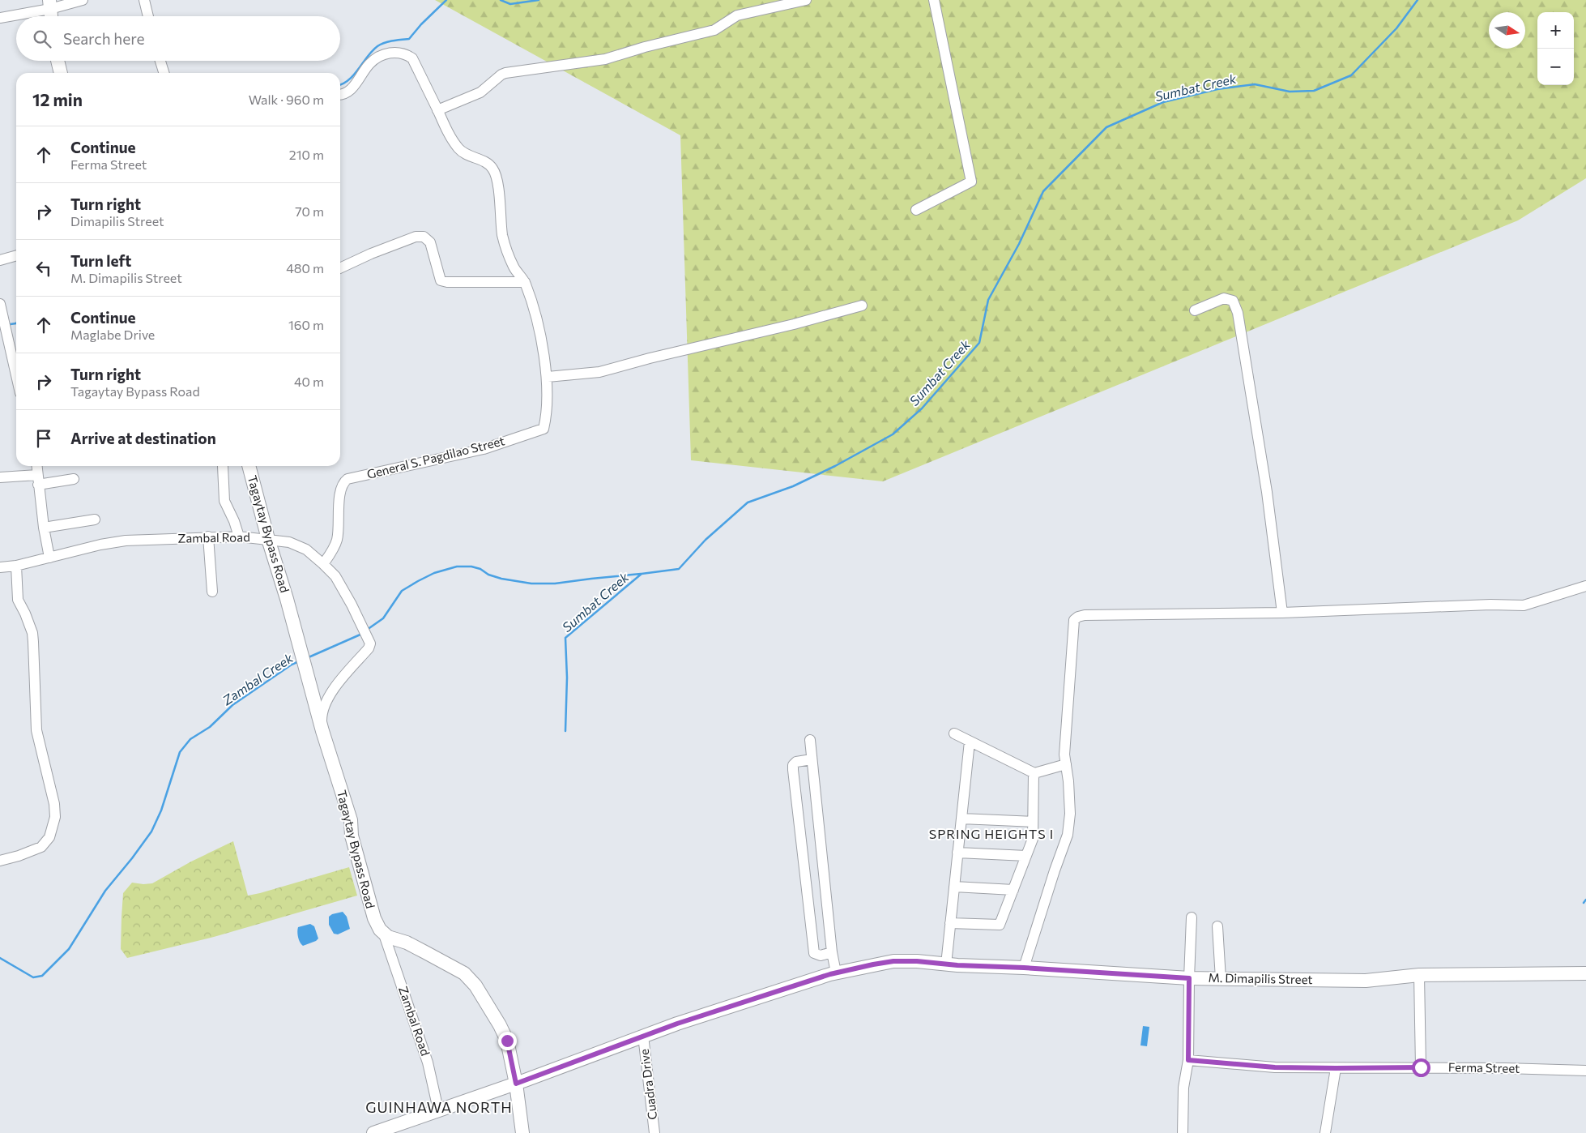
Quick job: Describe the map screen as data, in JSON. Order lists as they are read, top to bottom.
{
  "streets": {
    "main road": ["Tagaytay Bypass Road", "M. Dimapilis Street"],
    "street": [
      "General S. Pagdilao Street",
      "Zambal Road",
      "Ferma Street",
      "Cuadra Drive"
    ]
  },
  "crossings": [
    ["General S. Pagdilao Street", "Zambal Road"],
    ["Tagaytay Bypass Road", "Zambal Road"],
    ["Zambal Road", "M. Dimapilis Street"],
    ["M. Dimapilis Street", "Cuadra Drive"]
  ],
  "districts": ["SPRING HEIGHTS I", "GUINHAWA NORTH"],
  "water": ["Sumbat Creek", "Zambal Creek"],
  "north": "right",
  "page": {
    "map_buttons": ["+", "−"],
    "search": "Search here",
    "heading": ["12 min", "Walk · 960 m"],
    "list": [
      ["Continue", "Ferma Street", "210 m"],
      ["Turn right", "Dimapilis Street", "70 m"],
      ["Turn left", "M. Dimapilis Street", "480 m"],
      ["Continue", "Maglabe Drive", "160 m"],
      ["Turn right", "Tagaytay Bypass Road", "40 m"],
      "Arrive at destination"
    ]
  }
}
